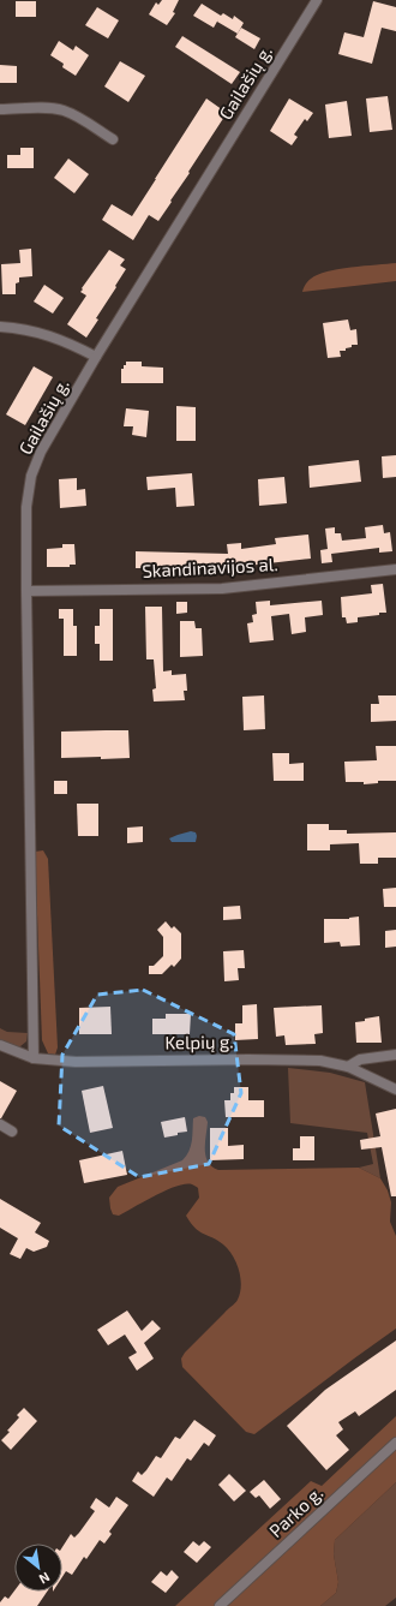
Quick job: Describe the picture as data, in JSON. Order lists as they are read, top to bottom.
{
  "streets": {
    "street": [
      "Gailašių g.",
      "Skandinavijos al.",
      "Kelpių g.",
      "Parko g."
    ]
  },
  "crossings": [
    ["Gailašių g.", "Skandinavijos al."],
    ["Gailašių g.", "Kelpių g."]
  ],
  "north": "bottom right"
}
